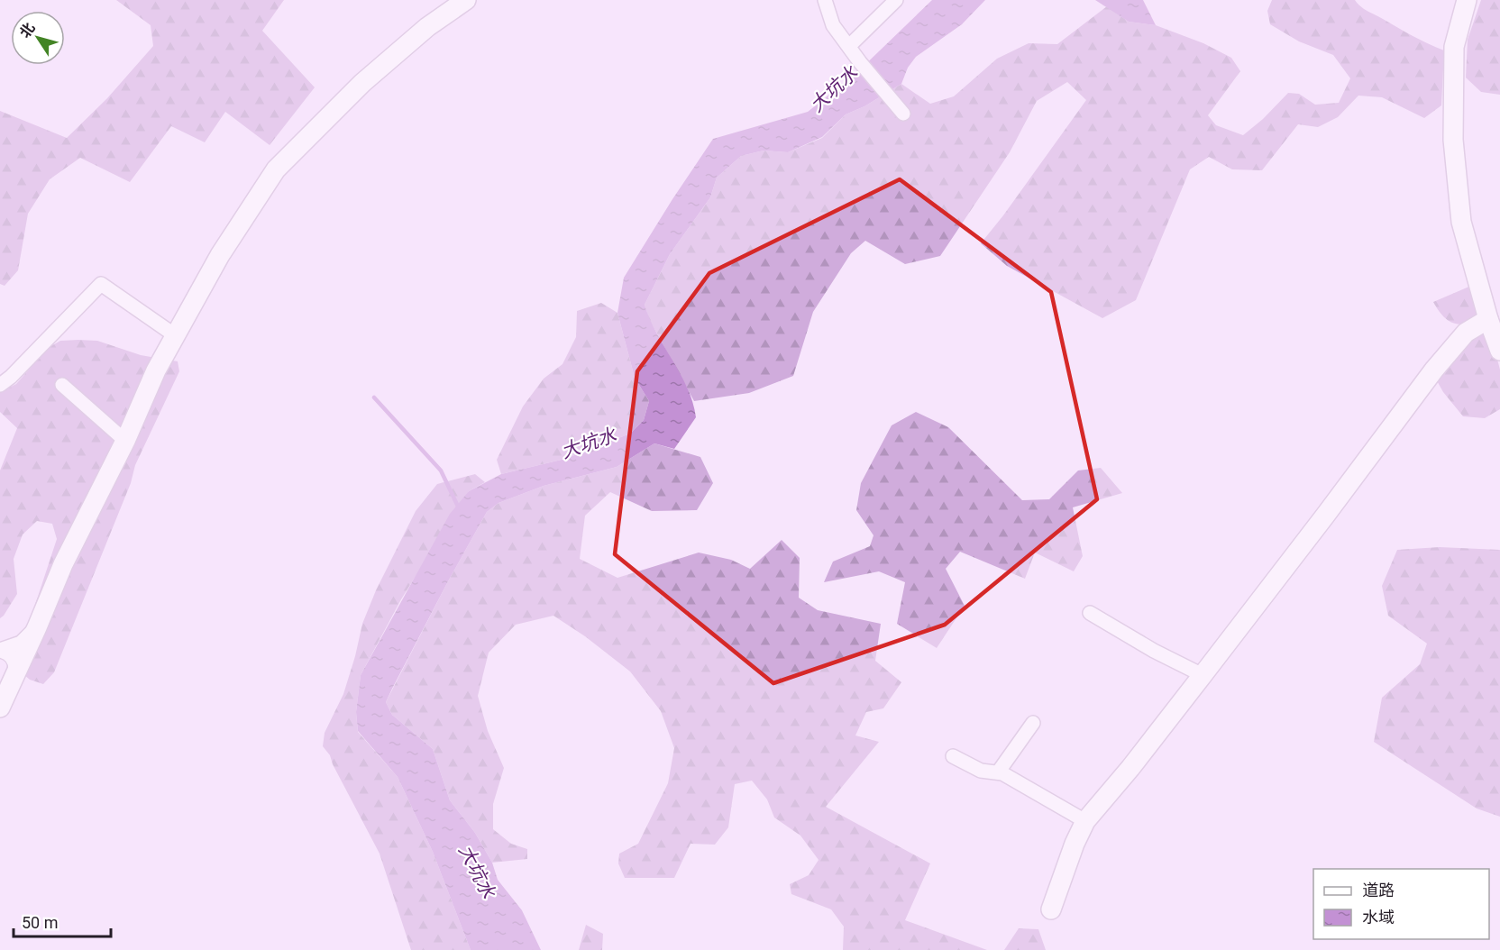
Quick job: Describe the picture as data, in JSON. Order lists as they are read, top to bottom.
{
  "water": ["大坑水"],
  "legend": ["道路", "水域"],
  "scale_bar": "50 m",
  "north": "top left"
}
